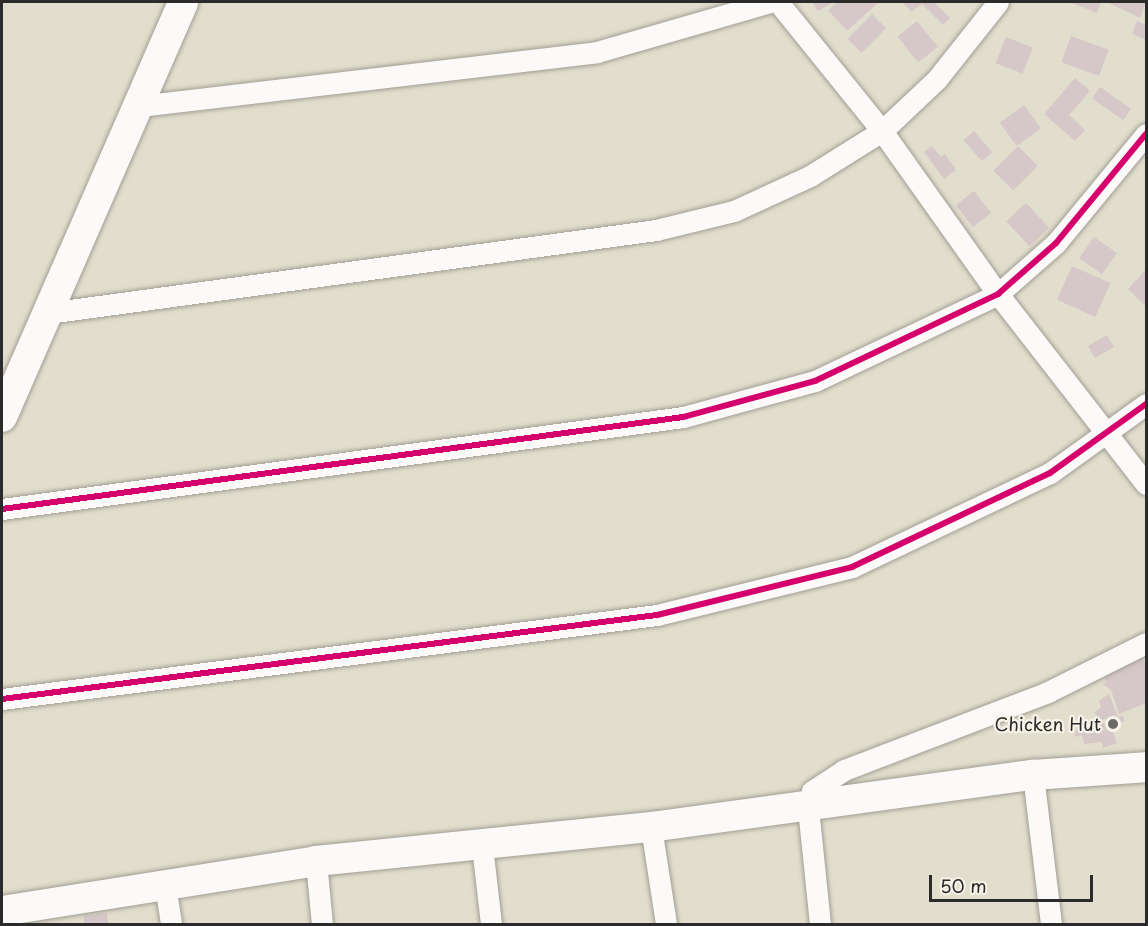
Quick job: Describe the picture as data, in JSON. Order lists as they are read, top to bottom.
{
  "places": ["Chicken Hut"],
  "scale_bar": "50 m"
}
